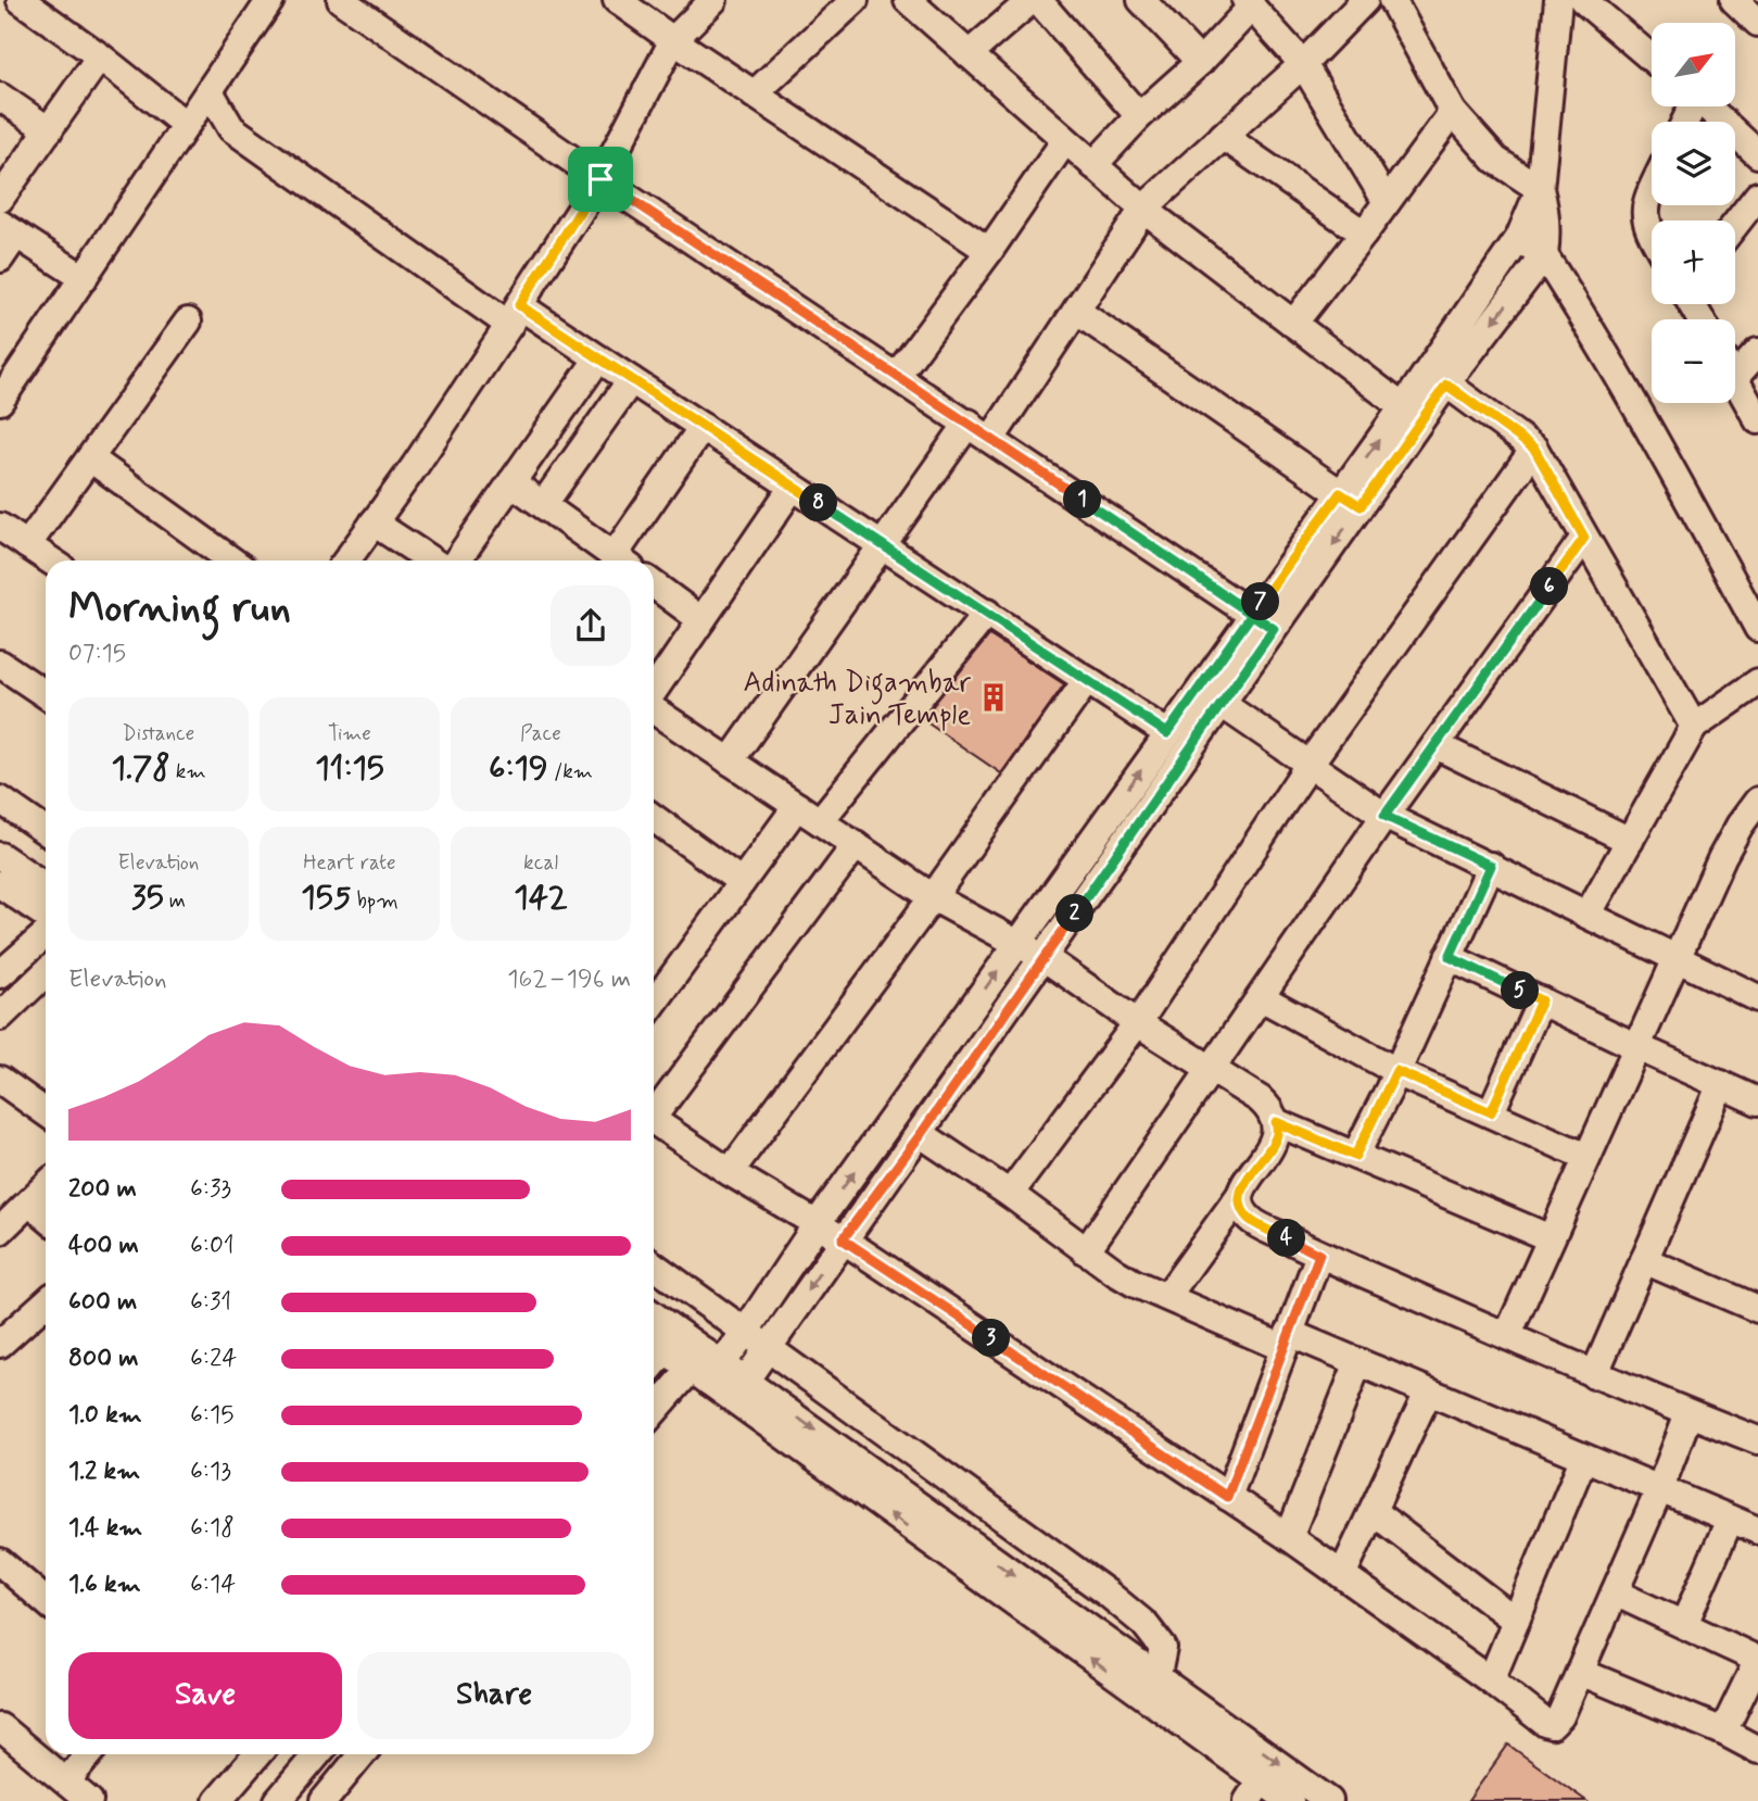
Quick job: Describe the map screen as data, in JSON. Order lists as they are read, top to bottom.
{
  "places": {
    "building": ["Adinath Digambar Jain Temple"]
  },
  "north": "top right",
  "page": {
    "map_buttons": ["+", "−"],
    "pins": [
      "1",
      "8",
      "6",
      "7",
      "2",
      "5",
      "4",
      "3"
    ],
    "heading": ["Morning run", "07:15"],
    "stats": [
      ["Distance", "1.78 km"],
      ["Time", "11:15"],
      ["Pace", "6:19 /km"],
      ["Elevation", "35 m"],
      ["Heart rate", "155 bpm"],
      ["kcal", "142"]
    ],
    "chart": ["Elevation", "162–196 m"],
    "list": [
      {
        "name": "200 m",
        "note": "6:33"
      },
      {
        "name": "400 m",
        "note": "6:01"
      },
      {
        "name": "600 m",
        "note": "6:31"
      },
      {
        "name": "800 m",
        "note": "6:24"
      },
      {
        "name": "1.0 km",
        "note": "6:15"
      },
      {
        "name": "1.2 km",
        "note": "6:13"
      },
      {
        "name": "1.4 km",
        "note": "6:18"
      },
      {
        "name": "1.6 km",
        "note": "6:14"
      }
    ],
    "buttons": ["Save", "Share"]
  }
}
